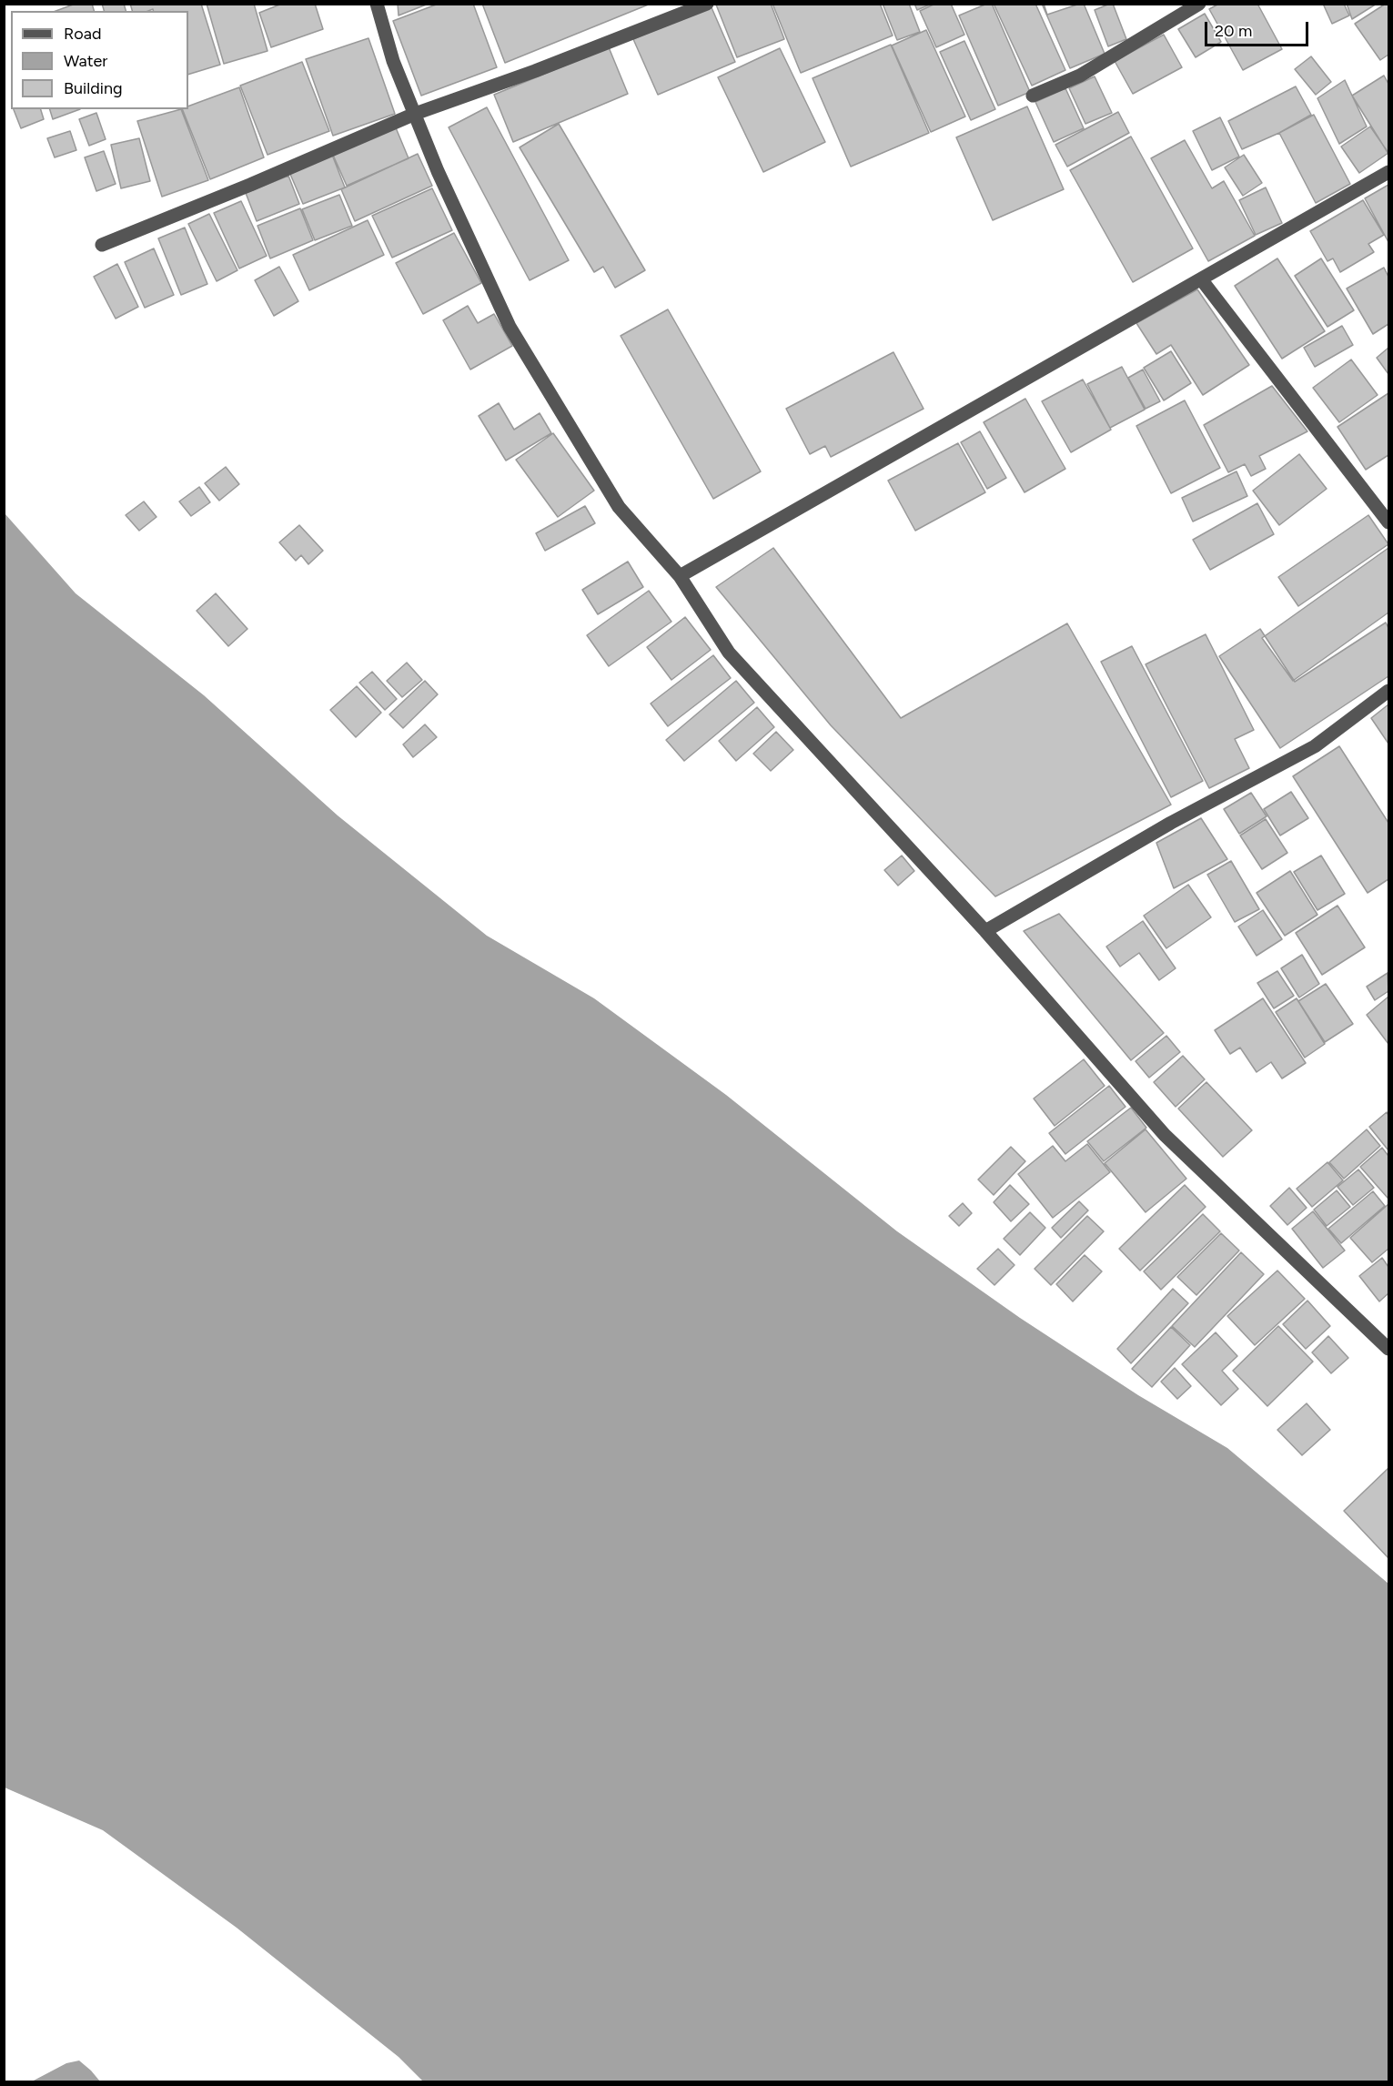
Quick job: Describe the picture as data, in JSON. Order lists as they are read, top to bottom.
{
  "legend": ["Road", "Water", "Building"],
  "scale_bar": "20 m"
}
